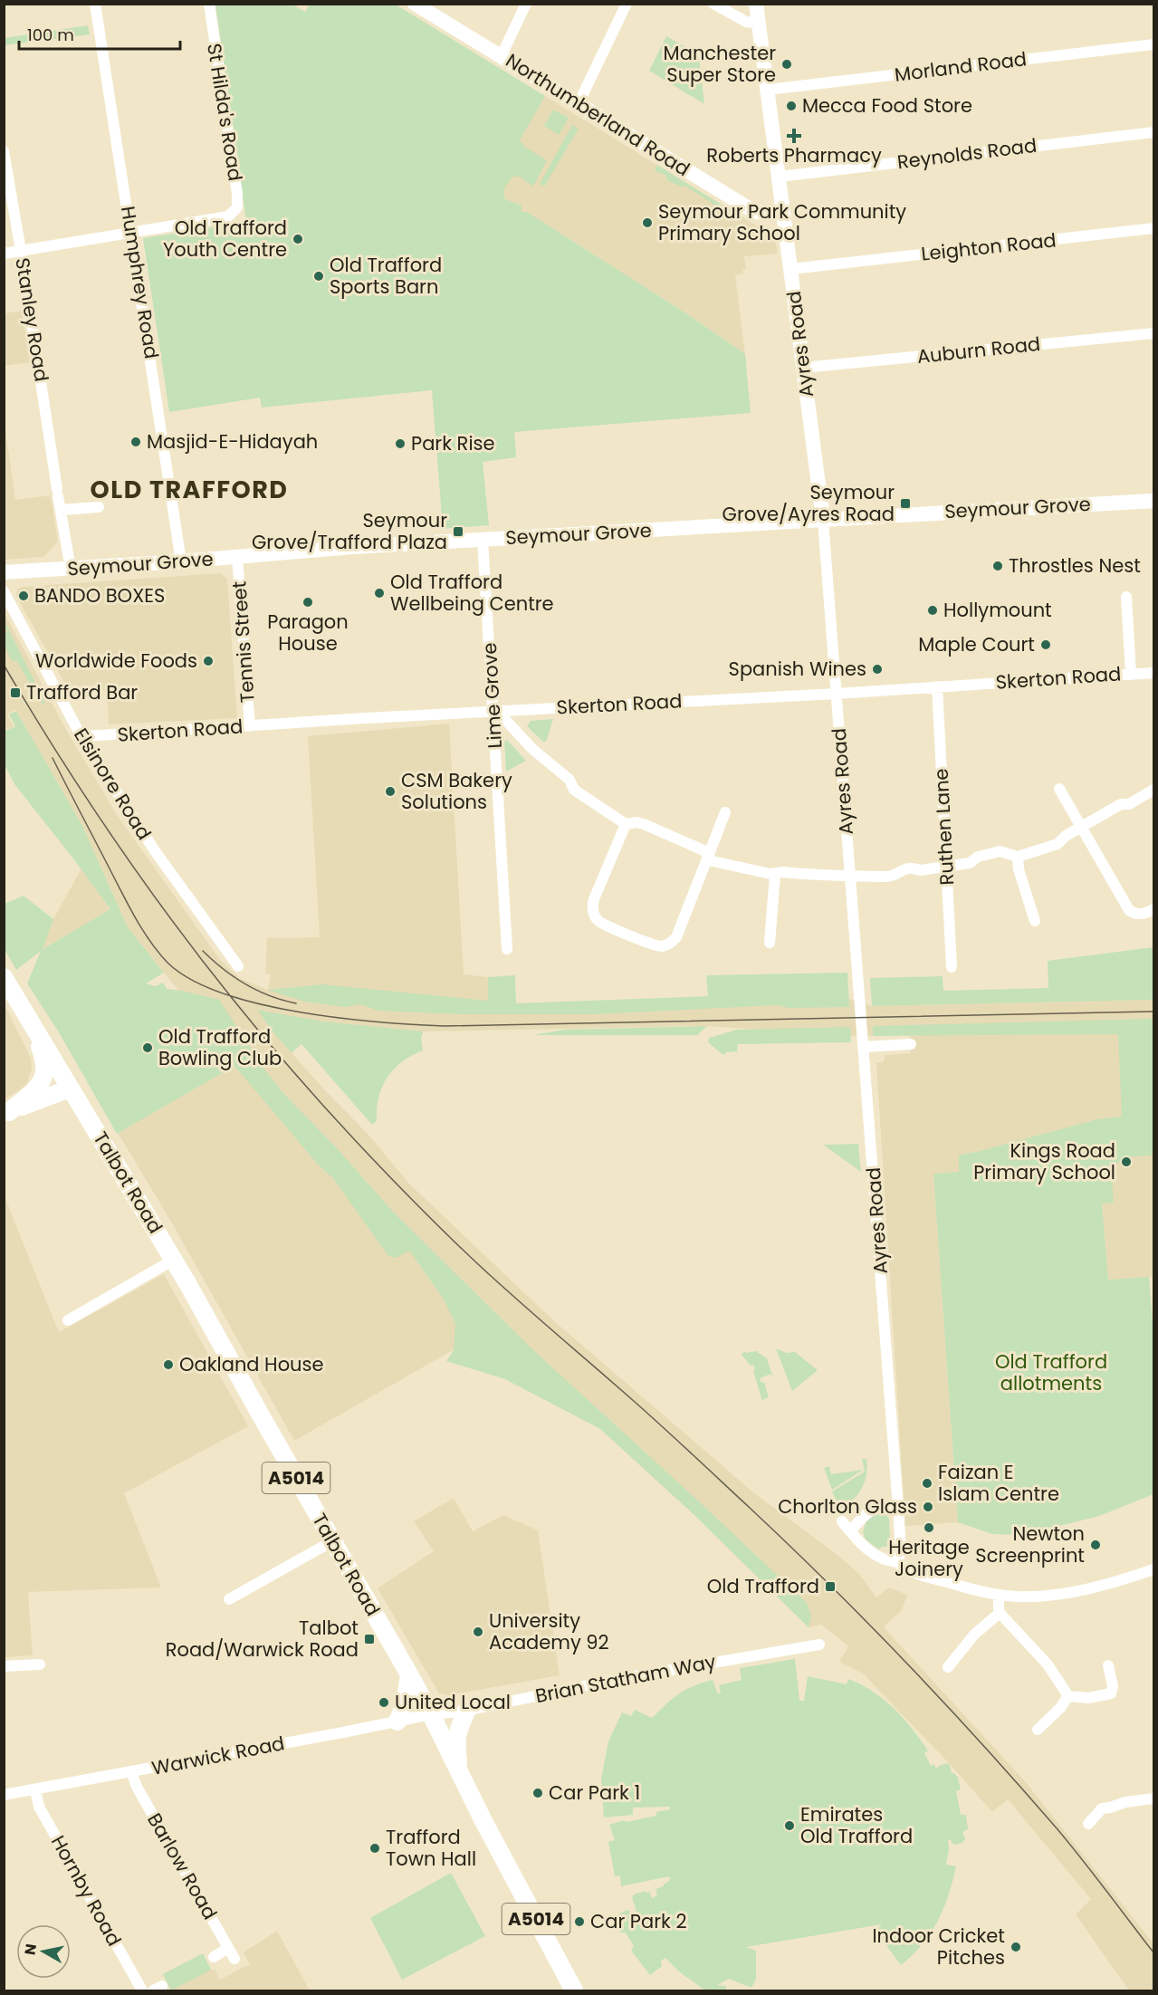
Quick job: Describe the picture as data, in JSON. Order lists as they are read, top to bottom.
{
  "streets": {
    "main road": [
      "Northumberland Road",
      "Ayres Road",
      "Seymour Grove",
      "Talbot Road",
      "A5014"
    ],
    "street": [
      "Morland Road",
      "St Hilda's Road",
      "Reynolds Road",
      "Leighton Road",
      "Humphrey Road",
      "Stanley Road",
      "Auburn Road",
      "Tennis Street",
      "Skerton Road",
      "Lime Grove",
      "Elsinore Road",
      "Ruthen Lane",
      "Brian Statham Way",
      "Warwick Road",
      "Barlow Road",
      "Hornby Road"
    ]
  },
  "crossings": [
    ["Morland Road", "Ayres Road"],
    ["St Hilda's Road", "Humphrey Road"],
    ["Northumberland Road", "Ayres Road"],
    ["Reynolds Road", "Ayres Road"],
    ["Leighton Road", "Ayres Road"],
    ["Humphrey Road", "Seymour Grove"],
    ["Stanley Road", "Seymour Grove"],
    ["Ayres Road", "Auburn Road"],
    ["Ayres Road", "Seymour Grove"],
    ["Ayres Road", "Skerton Road"],
    ["Seymour Grove", "Tennis Street"],
    ["Seymour Grove", "Lime Grove"],
    ["Tennis Street", "Skerton Road"],
    ["Skerton Road", "Lime Grove"],
    ["Skerton Road", "Elsinore Road"],
    ["Skerton Road", "Ruthen Lane"],
    ["Talbot Road", "Brian Statham Way"],
    ["Talbot Road", "Warwick Road"],
    ["Brian Statham Way", "Warwick Road"],
    ["Warwick Road", "Barlow Road"],
    ["Warwick Road", "Hornby Road"]
  ],
  "districts": ["OLD TRAFFORD"],
  "parks": ["Old Trafford allotments"],
  "places": {
    "other": [
      "Manchester Super Store",
      "Mecca Food Store",
      "Seymour Park Community Primary School",
      "Old Trafford Youth Centre",
      "Old Trafford Sports Barn",
      "Masjid-E-Hidayah",
      "Park Rise",
      "Throstles Nest",
      "Old Trafford Wellbeing Centre",
      "BANDO BOXES",
      "Paragon House",
      "Hollymount",
      "Maple Court",
      "Worldwide Foods",
      "Spanish Wines",
      "CSM Bakery Solutions",
      "Old Trafford Bowling Club",
      "Kings Road Primary School",
      "Oakland House",
      "Faizan E Islam Centre",
      "Chorlton Glass",
      "Heritage Joinery",
      "Newton Screenprint",
      "University Academy 92",
      "United Local",
      "Car Park 1",
      "Emirates Old Trafford",
      "Trafford Town Hall",
      "Car Park 2",
      "Indoor Cricket Pitches"
    ],
    "health": ["Roberts Pharmacy"],
    "transit": [
      "Seymour Grove/Ayres Road",
      "Seymour Grove/Trafford Plaza",
      "Trafford Bar",
      "Old Trafford",
      "Talbot Road/Warwick Road"
    ]
  },
  "scale_bar": "100 m",
  "north": "left"
}
